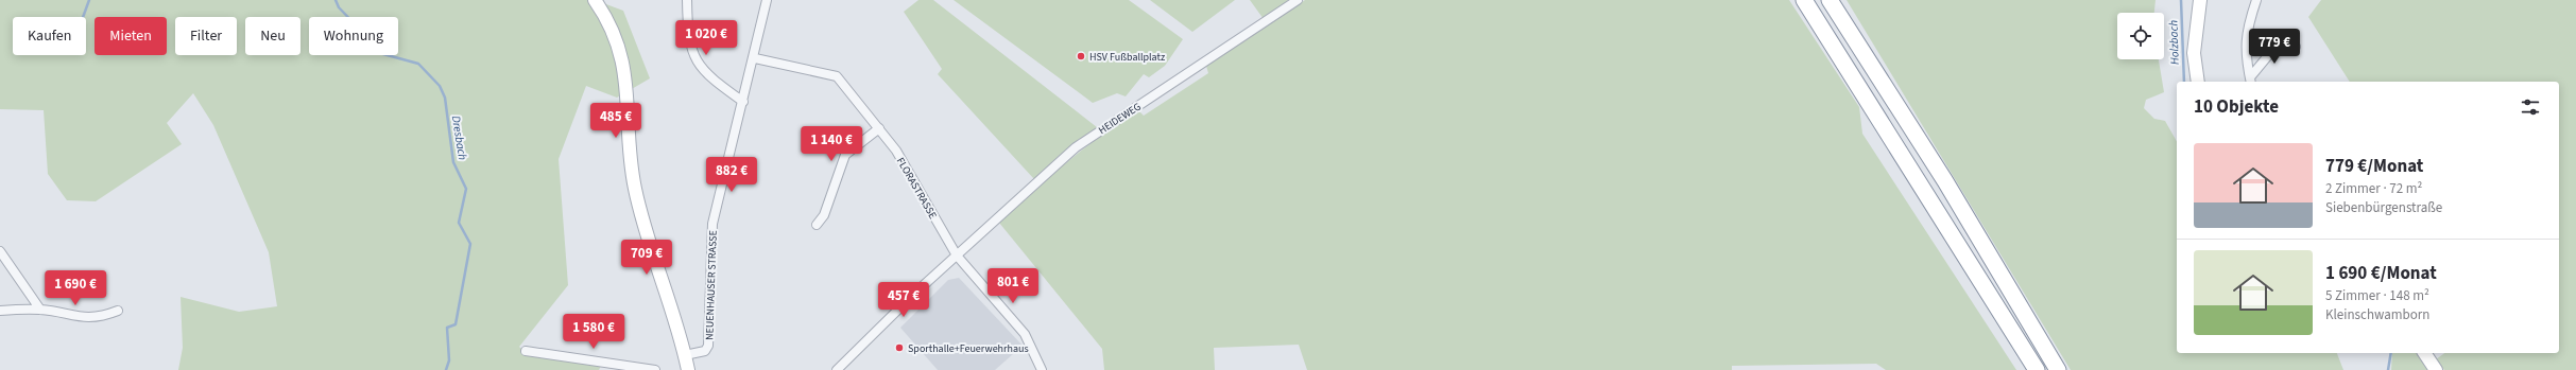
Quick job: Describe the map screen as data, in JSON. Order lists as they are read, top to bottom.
{
  "streets": {
    "street": ["HEIDEWEG", "FLORASTRASSE", "NEUENHAUSER STRASSE"]
  },
  "crossings": [
    ["HEIDEWEG", "FLORASTRASSE"],
    ["FLORASTRASSE", "NEUENHAUSER STRASSE"]
  ],
  "water": ["Holzbach", "Dresbach"],
  "places": ["HSV Fußballplatz", "Sporthalle+Feuerwehrhaus"],
  "page": {
    "chip": [
      "Kaufen",
      "Mieten",
      "Filter",
      "Neu",
      "Wohnung"
    ],
    "price": [
      "1 020 €",
      "779 €",
      "485 €",
      "1 140 €",
      "882 €",
      "709 €",
      "801 €",
      "1 690 €",
      "457 €",
      "1 580 €"
    ],
    "heading": "10 Objekte",
    "list": [
      {
        "name": "779 €/Monat",
        "note": "2 Zimmer · 72 m² · Siebenbürgenstraße"
      },
      {
        "name": "1 690 €/Monat",
        "note": "5 Zimmer · 148 m² · Kleinschwamborn"
      }
    ]
  }
}
